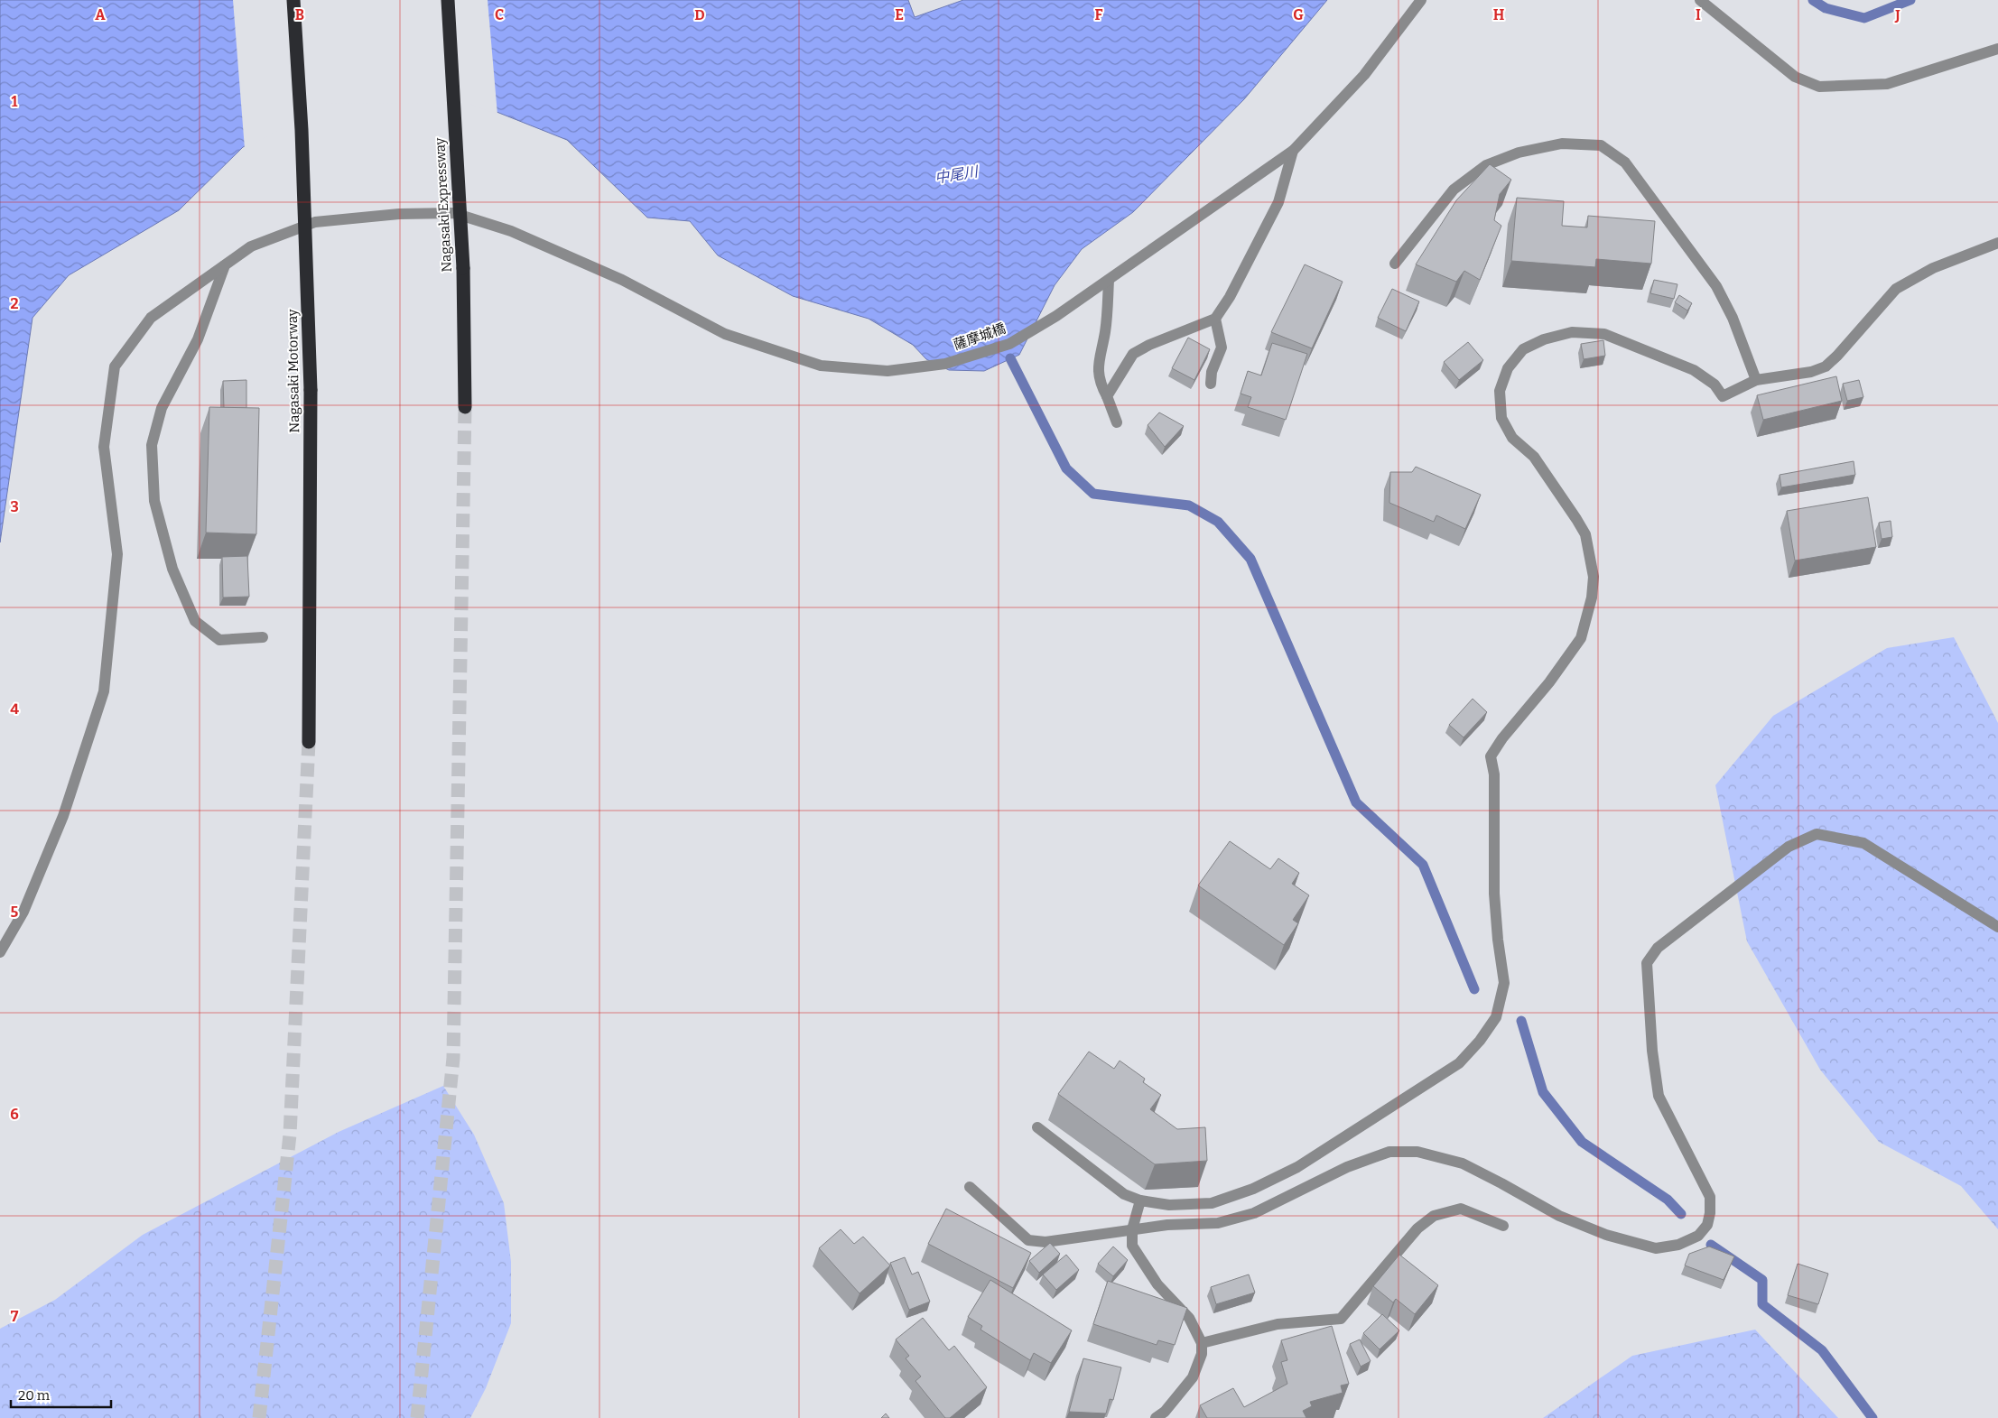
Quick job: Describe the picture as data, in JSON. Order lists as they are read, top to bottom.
{
  "streets": {
    "highway": ["Nagasaki Expressway", "Nagasaki Motorway"],
    "street": ["薩摩城橋"]
  },
  "water": ["中尾川"],
  "scale_bar": "20 m",
  "grid": {
    "columns": [
      "A",
      "B",
      "C",
      "D",
      "E",
      "F",
      "G",
      "H",
      "I",
      "J"
    ],
    "rows": [
      "1",
      "2",
      "3",
      "4",
      "5",
      "6",
      "7"
    ]
  }
}
